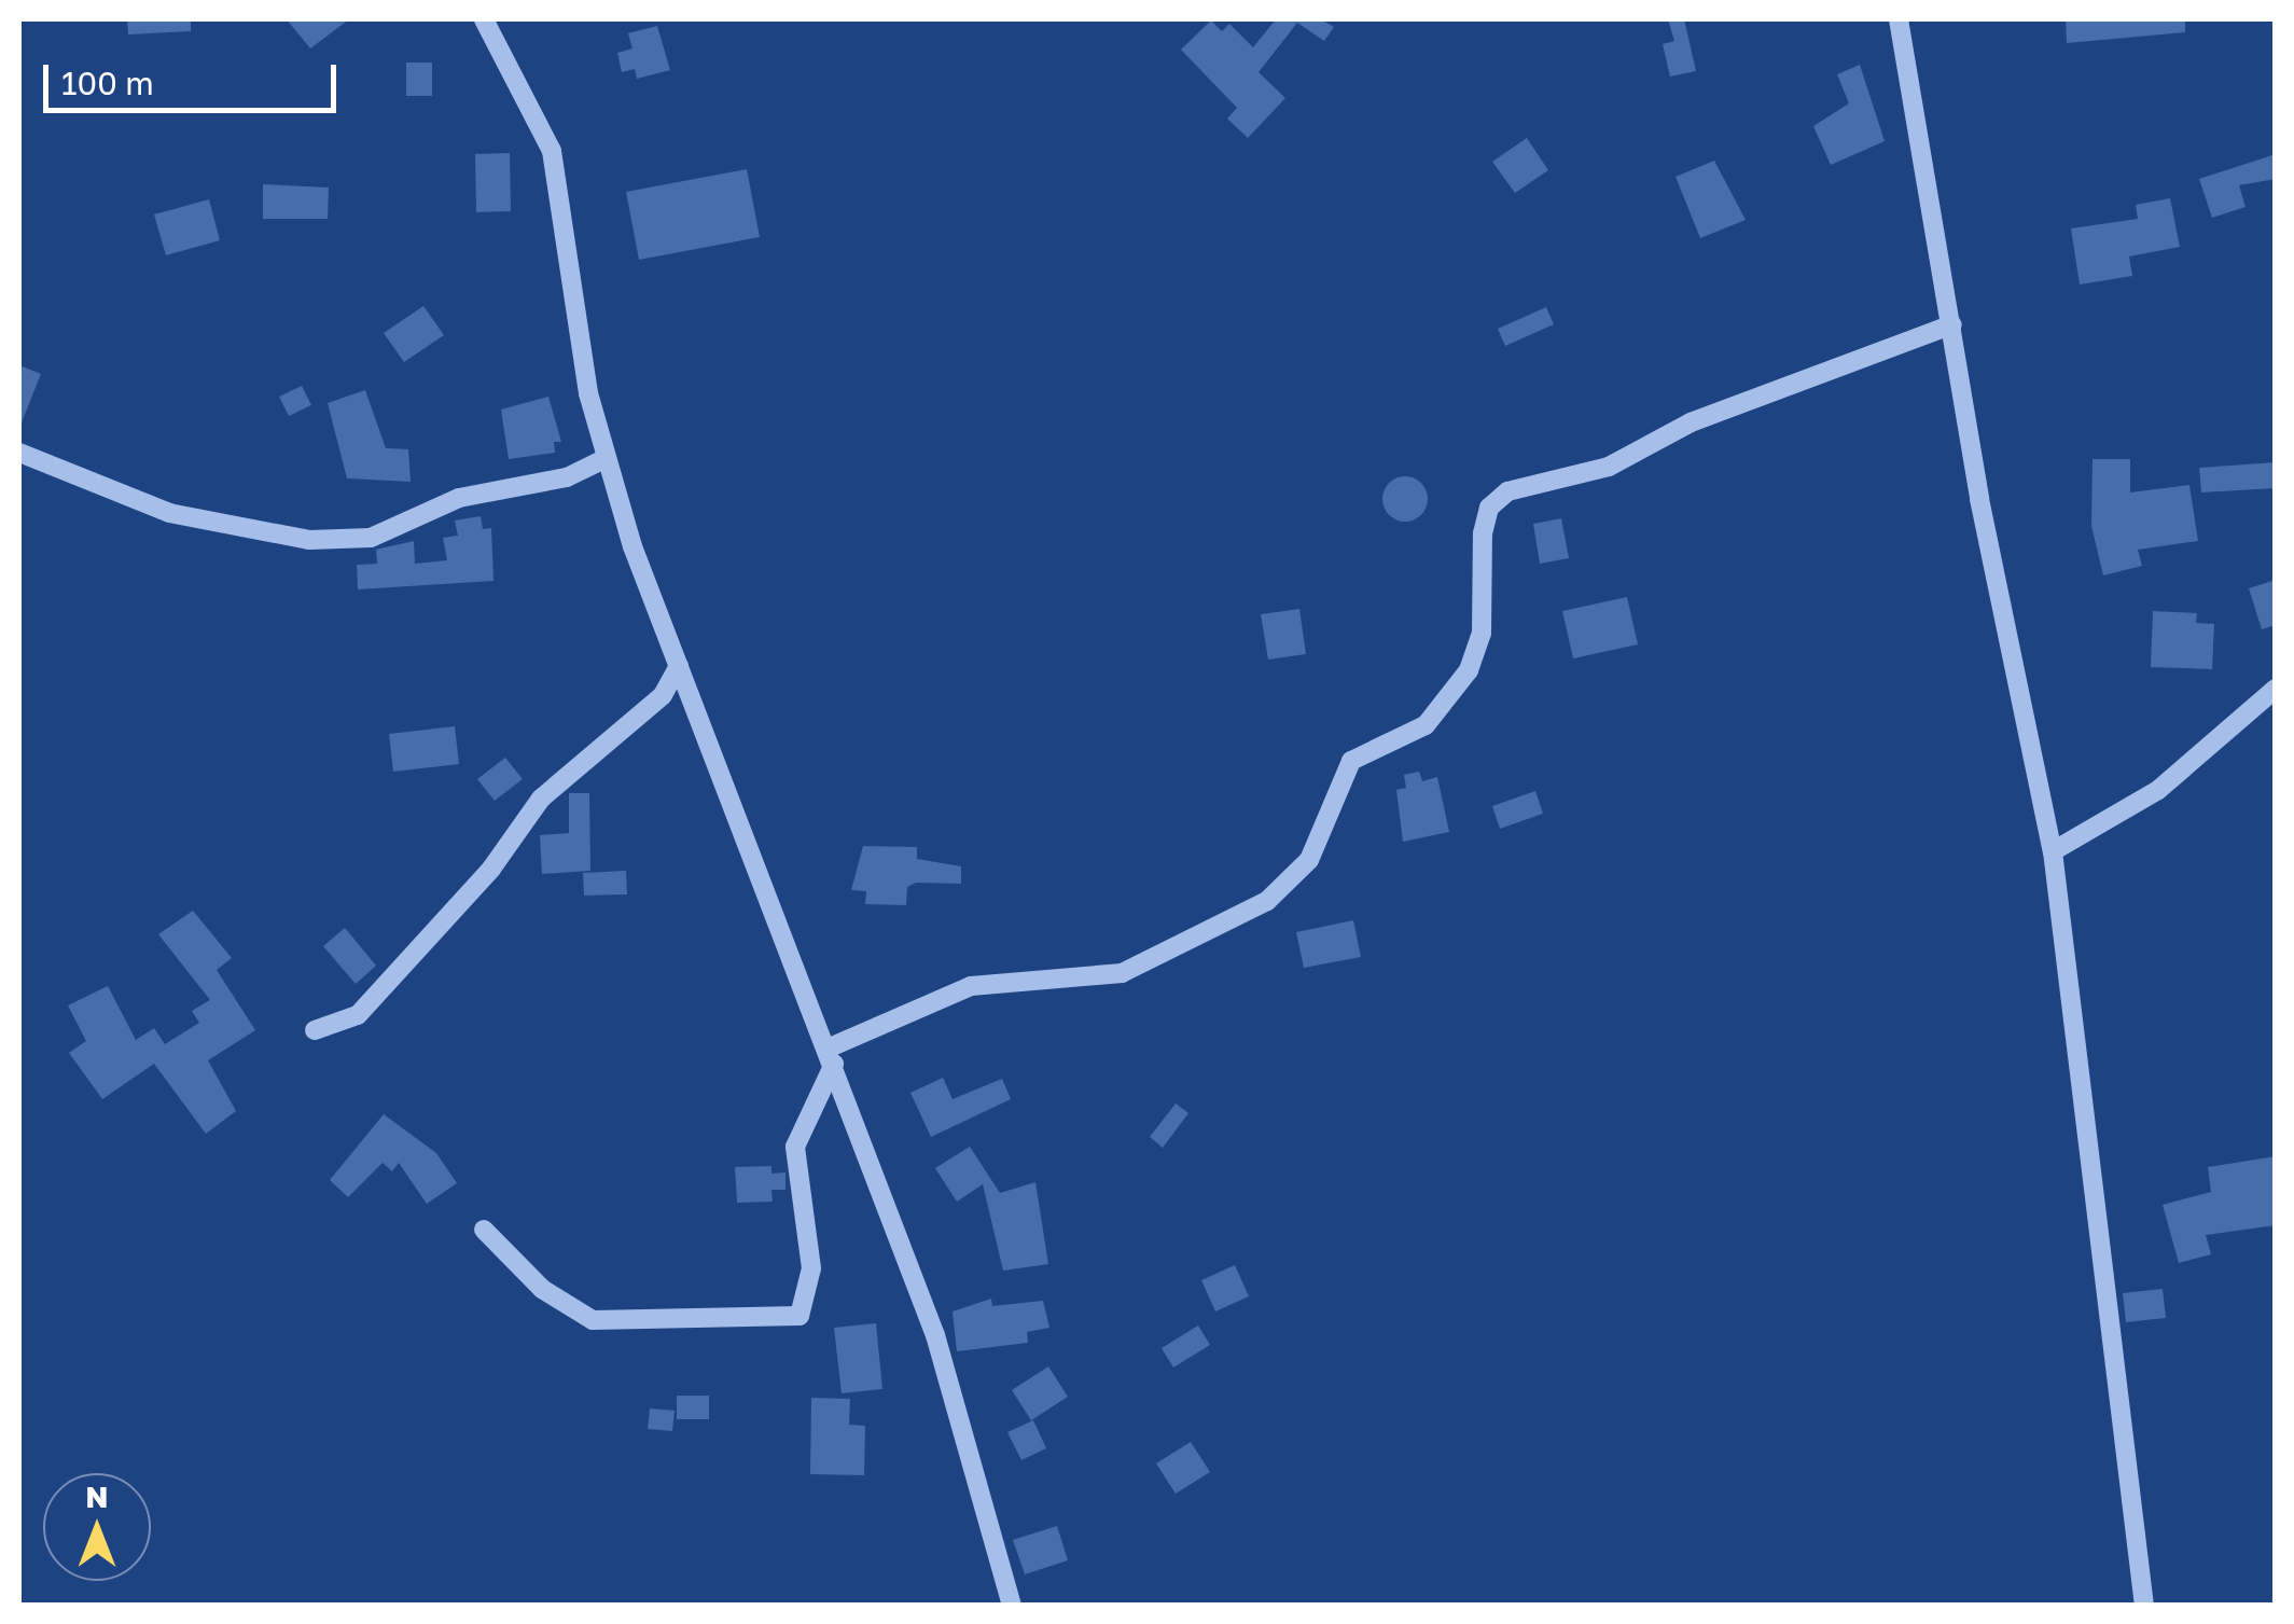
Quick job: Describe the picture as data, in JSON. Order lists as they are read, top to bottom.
{
  "scale_bar": "100 m",
  "north": "top"
}
